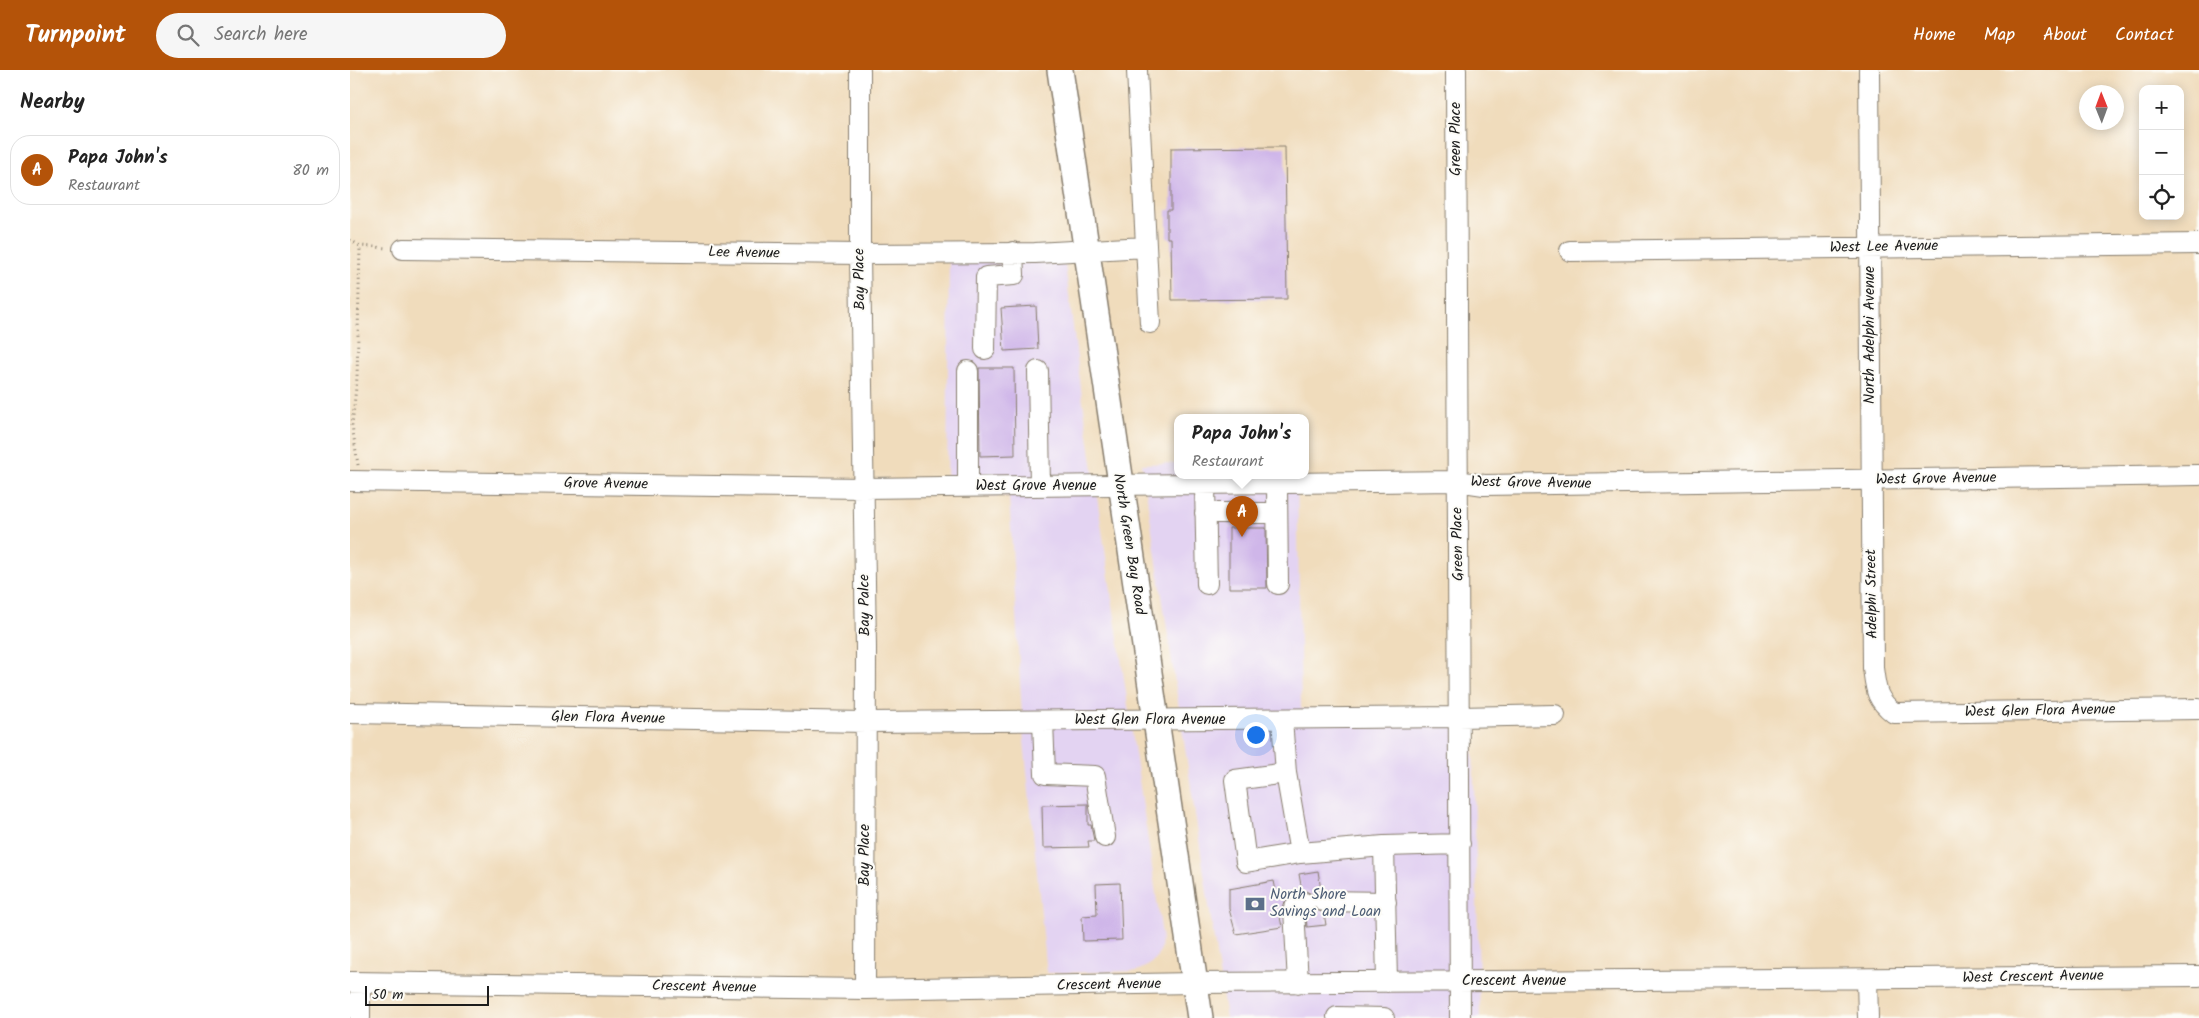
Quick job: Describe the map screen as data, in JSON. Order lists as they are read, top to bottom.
{
  "streets": {
    "main road": ["North Green Bay Road"],
    "street": [
      "Green Place",
      "West Lee Avenue",
      "Lee Avenue",
      "Bay Place",
      "North Adelphi Avenue",
      "West Grove Avenue",
      "Grove Avenue",
      "Adelphi Street",
      "Bay Palce",
      "West Glen Flora Avenue",
      "Glen Flora Avenue",
      "West Crescent Avenue",
      "Crescent Avenue"
    ]
  },
  "crossings": [
    ["Green Place", "West Grove Avenue"],
    ["Green Place", "West Glen Flora Avenue"],
    ["Green Place", "Crescent Avenue"],
    ["West Lee Avenue", "North Adelphi Avenue"],
    ["Lee Avenue", "Bay Place"],
    ["Lee Avenue", "North Green Bay Road"],
    ["Bay Place", "West Grove Avenue"],
    ["Bay Place", "Grove Avenue"],
    ["Bay Place", "Bay Palce"],
    ["Bay Place", "West Glen Flora Avenue"],
    ["Bay Place", "Glen Flora Avenue"],
    ["Bay Place", "Crescent Avenue"],
    ["North Adelphi Avenue", "West Grove Avenue"],
    ["North Adelphi Avenue", "Adelphi Street"],
    ["West Grove Avenue", "Grove Avenue"],
    ["West Grove Avenue", "North Green Bay Road"],
    ["West Grove Avenue", "Adelphi Street"],
    ["West Grove Avenue", "Bay Palce"],
    ["Grove Avenue", "Bay Palce"],
    ["North Green Bay Road", "West Glen Flora Avenue"],
    ["North Green Bay Road", "Crescent Avenue"],
    ["Adelphi Street", "West Glen Flora Avenue"],
    ["Bay Palce", "West Glen Flora Avenue"],
    ["Bay Palce", "Glen Flora Avenue"],
    ["West Glen Flora Avenue", "Glen Flora Avenue"],
    ["West Crescent Avenue", "Crescent Avenue"]
  ],
  "places": {
    "bank": ["North Shore Savings and Loan"]
  },
  "scale_bar": "50 m",
  "north": "top",
  "page": {
    "header": "Turnpoint",
    "search": "Search here",
    "nav": [
      "Home",
      "Map",
      "About",
      "Contact"
    ],
    "heading": "Nearby",
    "map_buttons": ["+", "−"],
    "list": [
      {
        "mark": "A",
        "name": "Papa John's",
        "note": "Restaurant",
        "value": "80 m"
      }
    ],
    "popup": ["Papa John's", "Restaurant"],
    "pins": "A",
    "scale": "50 m"
  }
}
